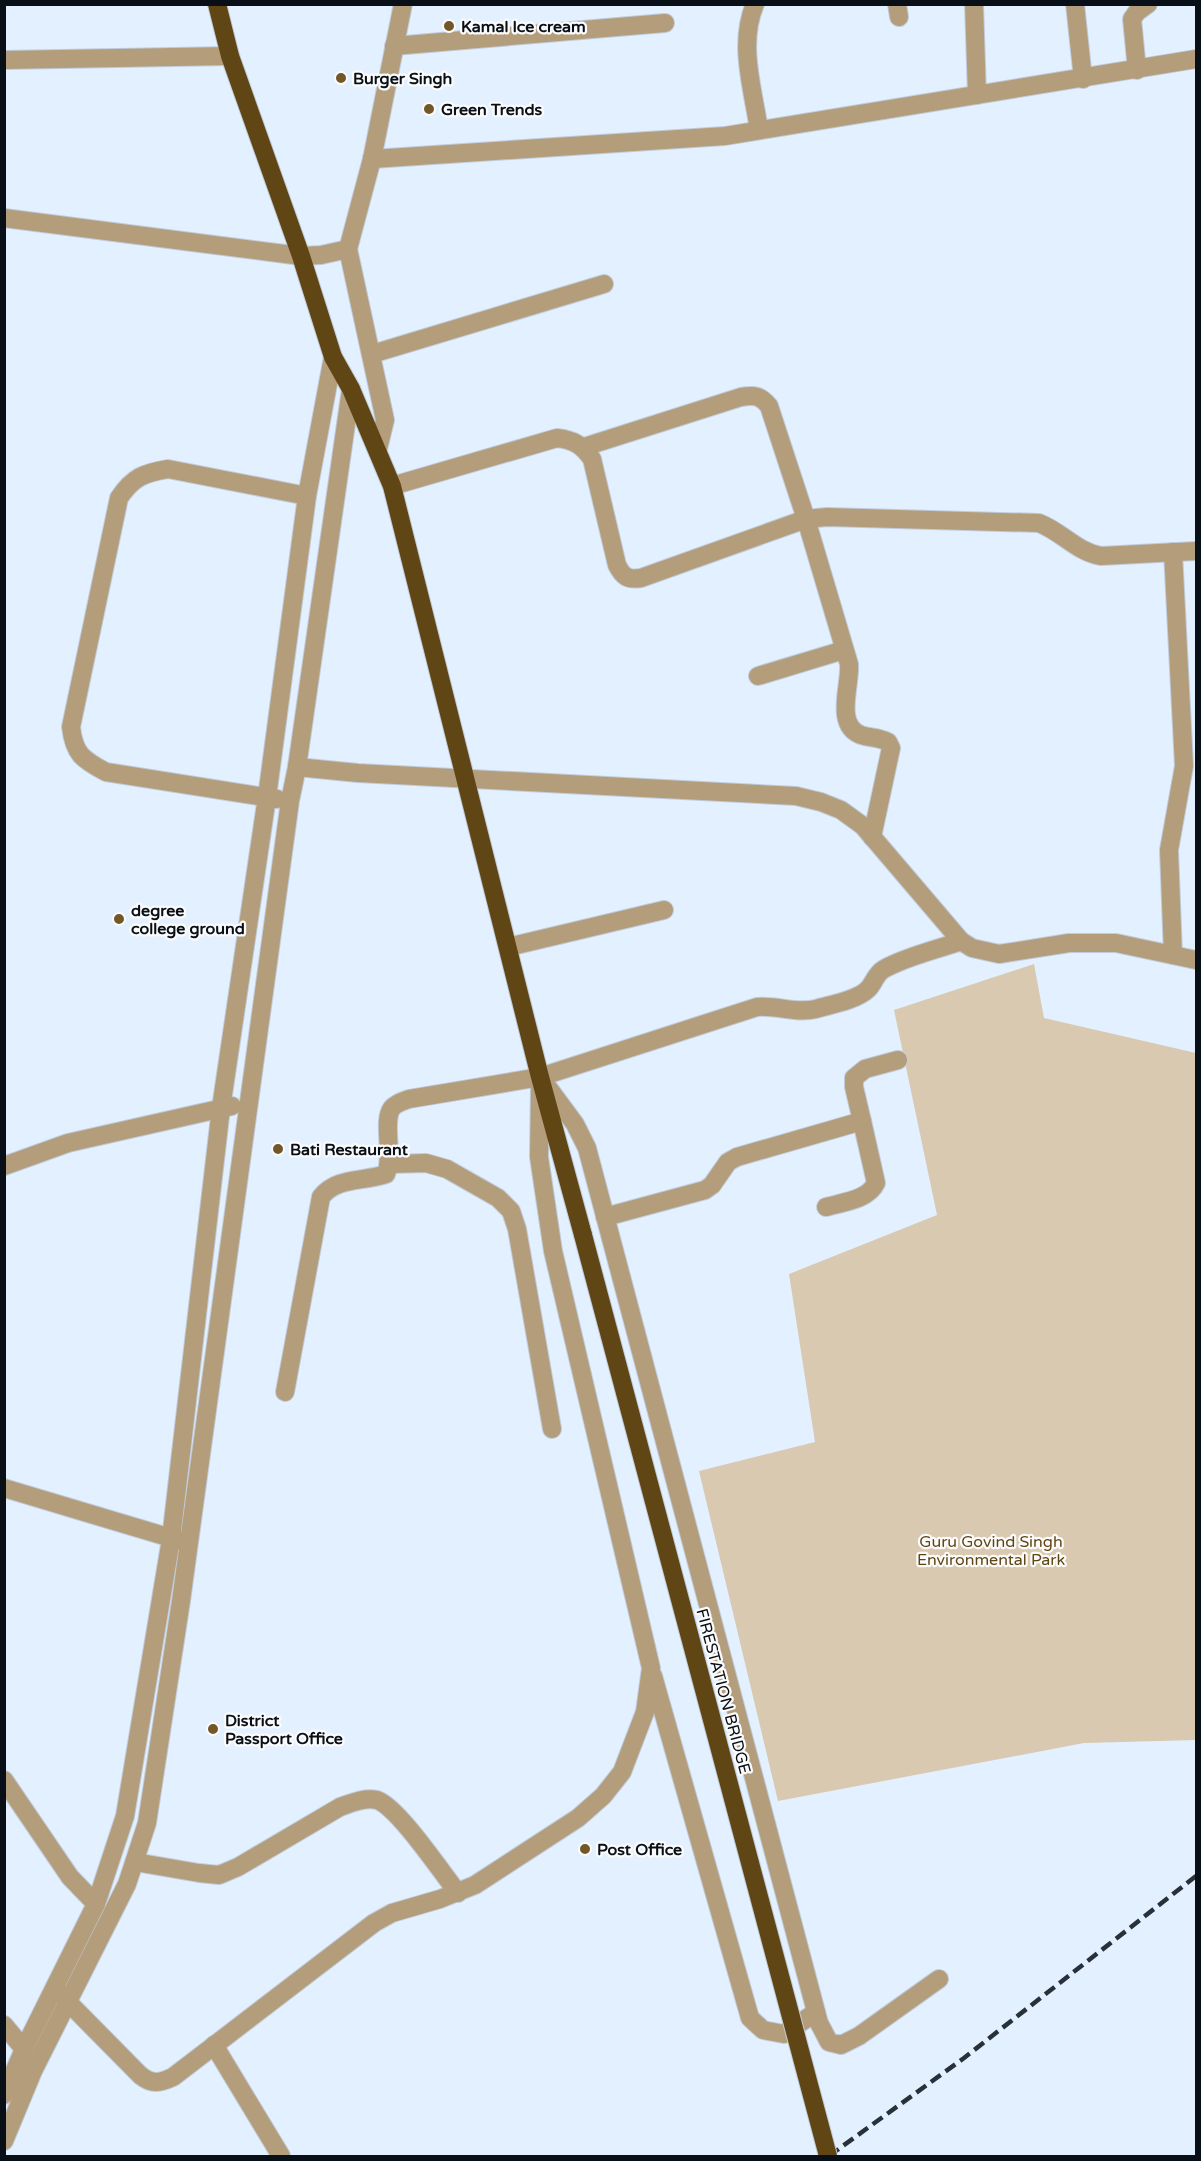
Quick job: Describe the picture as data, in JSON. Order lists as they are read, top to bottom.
{
  "streets": {
    "highway": ["FIRESTATION BRIDGE"]
  },
  "parks": ["Guru Govind Singh Environmental Park"],
  "places": [
    "Kamal Ice cream",
    "Burger Singh",
    "Green Trends",
    "degree college ground",
    "Bati Restaurant",
    "District Passport Office",
    "Post Office"
  ]
}
